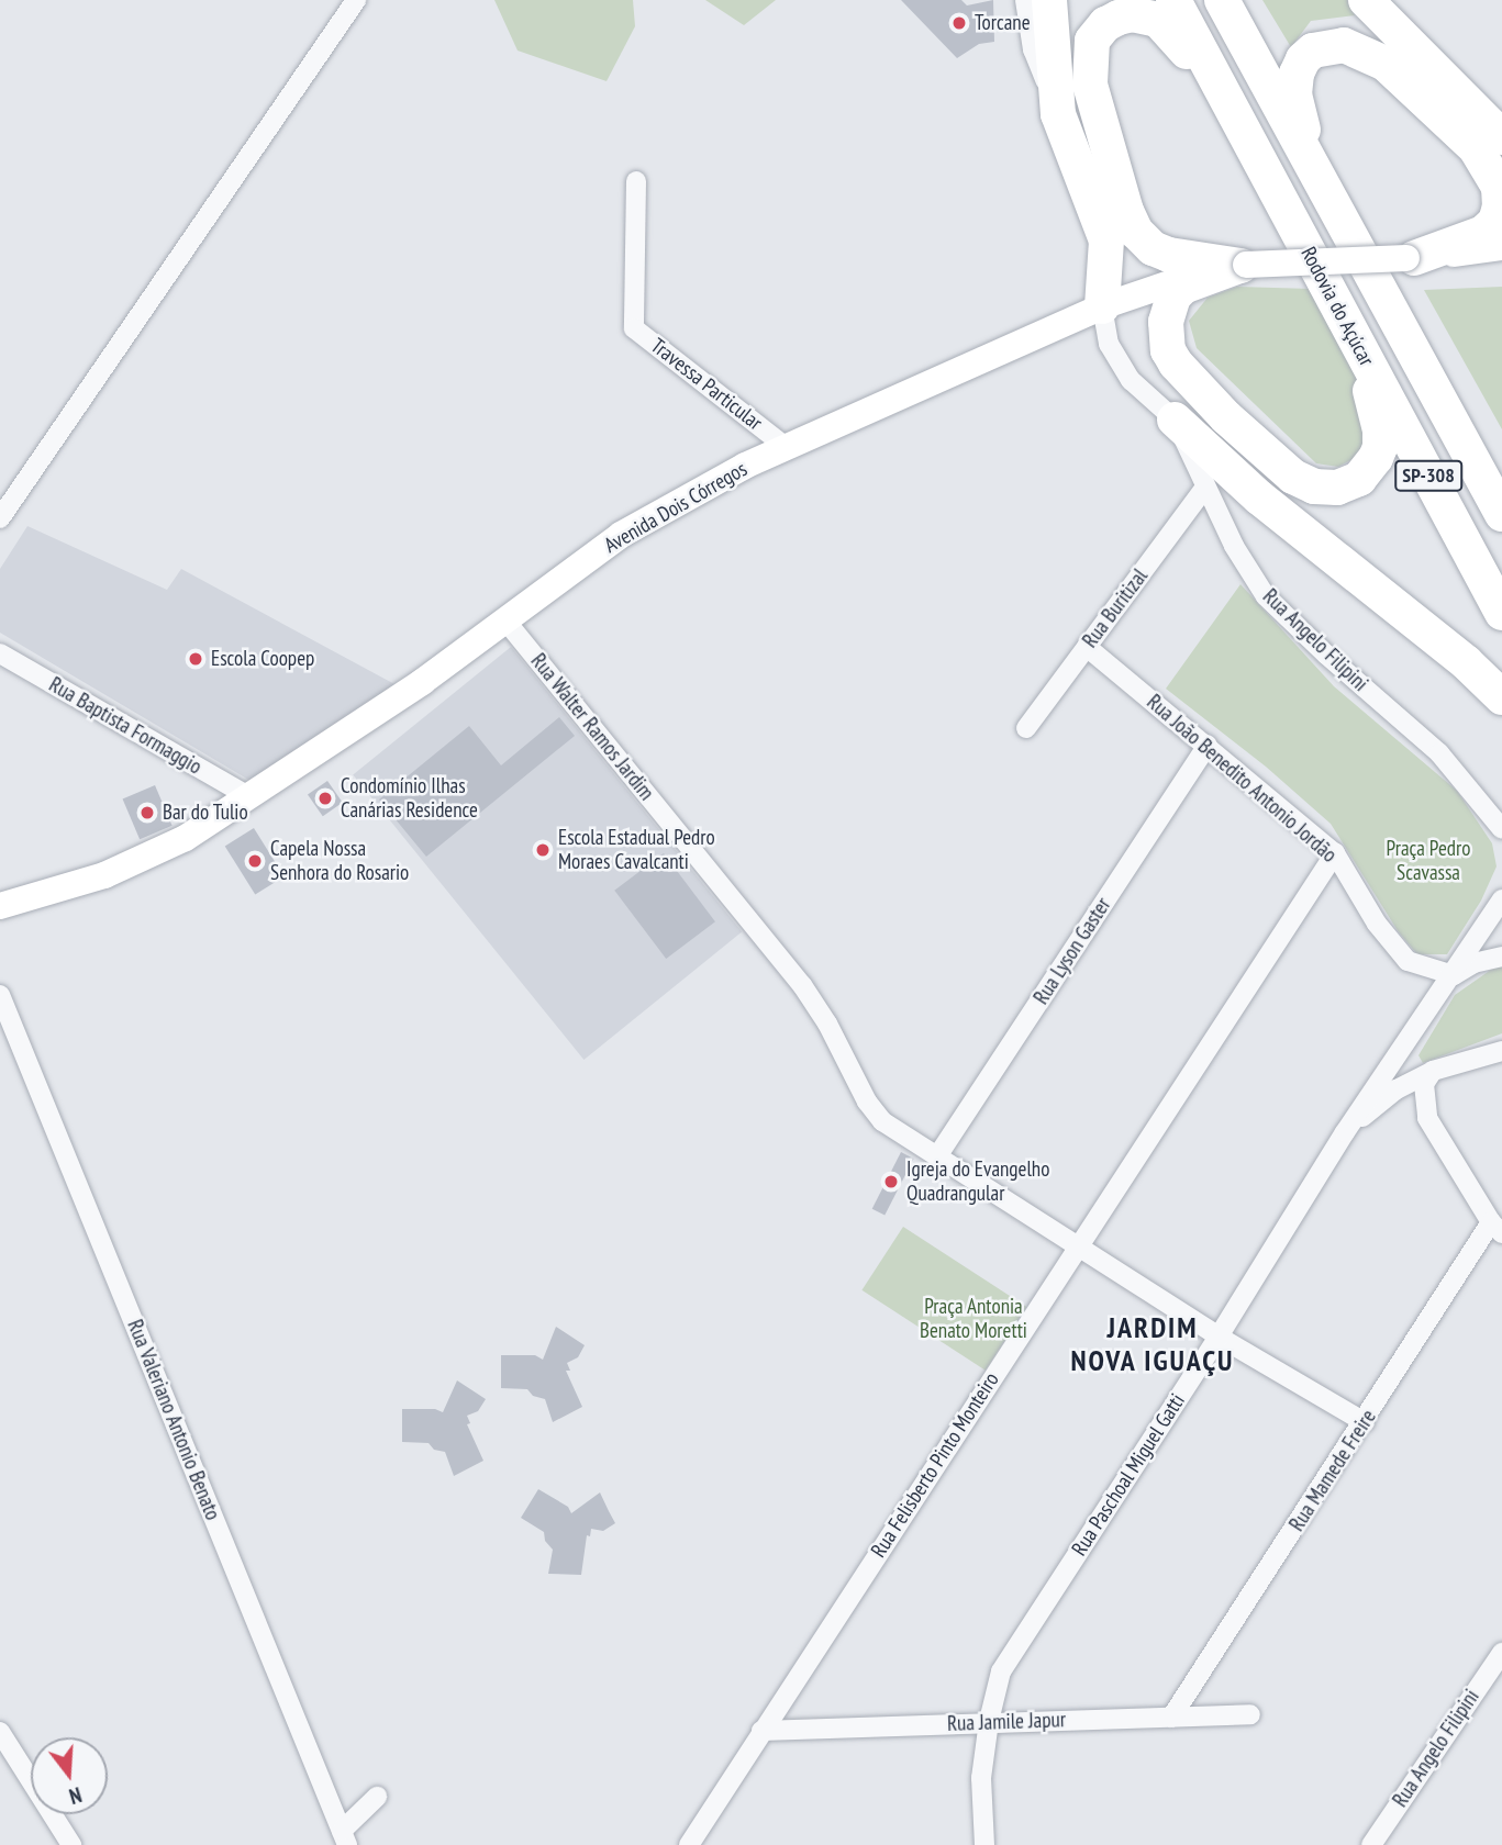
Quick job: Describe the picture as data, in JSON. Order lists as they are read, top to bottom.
{
  "streets": {
    "highway": ["Rodovia do Açúcar", "SP-308"],
    "street": [
      "Travessa Particular",
      "Avenida Dois Córregos",
      "Rua Buritizal",
      "Rua Angelo Filipini",
      "Rua Baptista Formaggio",
      "Rua Walter Ramos Jardim",
      "Rua João Benedito Antonio Jordão",
      "Rua Lyson Gaster",
      "Rua Valeriano Antonio Benato",
      "Rua Felisberto Pinto Monteiro",
      "Rua Mamede Freire",
      "Rua Paschoal Miguel Gatti",
      "Rua Jamile Japur"
    ]
  },
  "crossings": [
    ["Travessa Particular", "Avenida Dois Córregos"],
    ["Avenida Dois Córregos", "Rua Angelo Filipini"],
    ["Avenida Dois Córregos", "Rua Baptista Formaggio"],
    ["Avenida Dois Córregos", "Rua Walter Ramos Jardim"],
    ["Rua Buritizal", "Rua Angelo Filipini"],
    ["Rua Buritizal", "Rua João Benedito Antonio Jordão"],
    ["Rua Walter Ramos Jardim", "Rua Lyson Gaster"],
    ["Rua Walter Ramos Jardim", "Rua Felisberto Pinto Monteiro"],
    ["Rua Walter Ramos Jardim", "Rua Mamede Freire"],
    ["Rua Walter Ramos Jardim", "Rua Paschoal Miguel Gatti"],
    ["Rua João Benedito Antonio Jordão", "Rua Lyson Gaster"],
    ["Rua João Benedito Antonio Jordão", "Rua Felisberto Pinto Monteiro"],
    ["Rua João Benedito Antonio Jordão", "Rua Paschoal Miguel Gatti"],
    ["Rua Felisberto Pinto Monteiro", "Rua Jamile Japur"],
    ["Rua Mamede Freire", "Rua Jamile Japur"],
    ["Rua Paschoal Miguel Gatti", "Rua Jamile Japur"]
  ],
  "districts": ["JARDIM NOVA IGUAÇU"],
  "parks": ["Praça Pedro Scavassa", "Praça Antonia Benato Moretti"],
  "places": [
    "Torcane",
    "Escola Coopep",
    "Condomínio Ilhas Canárias Residence",
    "Bar do Tulio",
    "Escola Estadual Pedro Moraes Cavalcanti",
    "Capela Nossa Senhora do Rosario",
    "Igreja do Evangelho Quadrangular"
  ],
  "north": "bottom"
}
